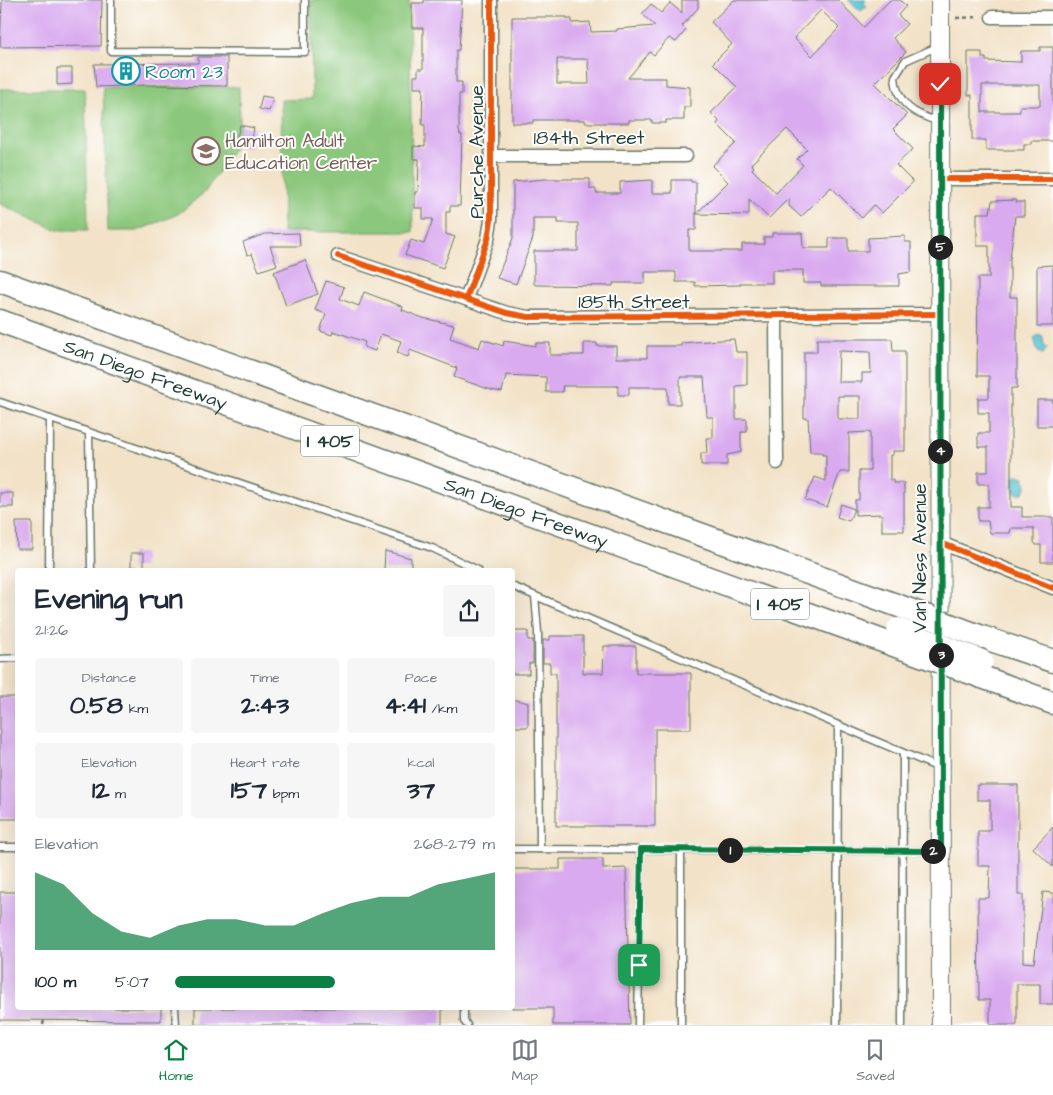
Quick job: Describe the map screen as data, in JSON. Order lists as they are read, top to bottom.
{
  "streets": {
    "highway": ["San Diego Freeway", "I 405"],
    "main road": ["Van Ness Avenue"],
    "street": ["184th Street", "Purche Avenue", "185th Street"]
  },
  "crossings": [
    ["184th Street", "Purche Avenue"],
    ["Purche Avenue", "185th Street"],
    ["185th Street", "Van Ness Avenue"]
  ],
  "places": {
    "building": ["Room 23"],
    "school or university": ["Hamilton Adult Education Center"]
  },
  "page": {
    "pins": [
      "5",
      "4",
      "3",
      "1",
      "2"
    ],
    "heading": ["Evening run", "21:26"],
    "stats": [
      ["Distance", "0.58 km"],
      ["Time", "2:43"],
      ["Pace", "4:41 /km"],
      ["Elevation", "12 m"],
      ["Heart rate", "157 bpm"],
      ["kcal", "37"]
    ],
    "chart": ["Elevation", "268–279 m"],
    "list": [
      {
        "name": "100 m",
        "note": "5:07"
      }
    ],
    "tabs": ["Home", "Map", "Saved"]
  }
}
